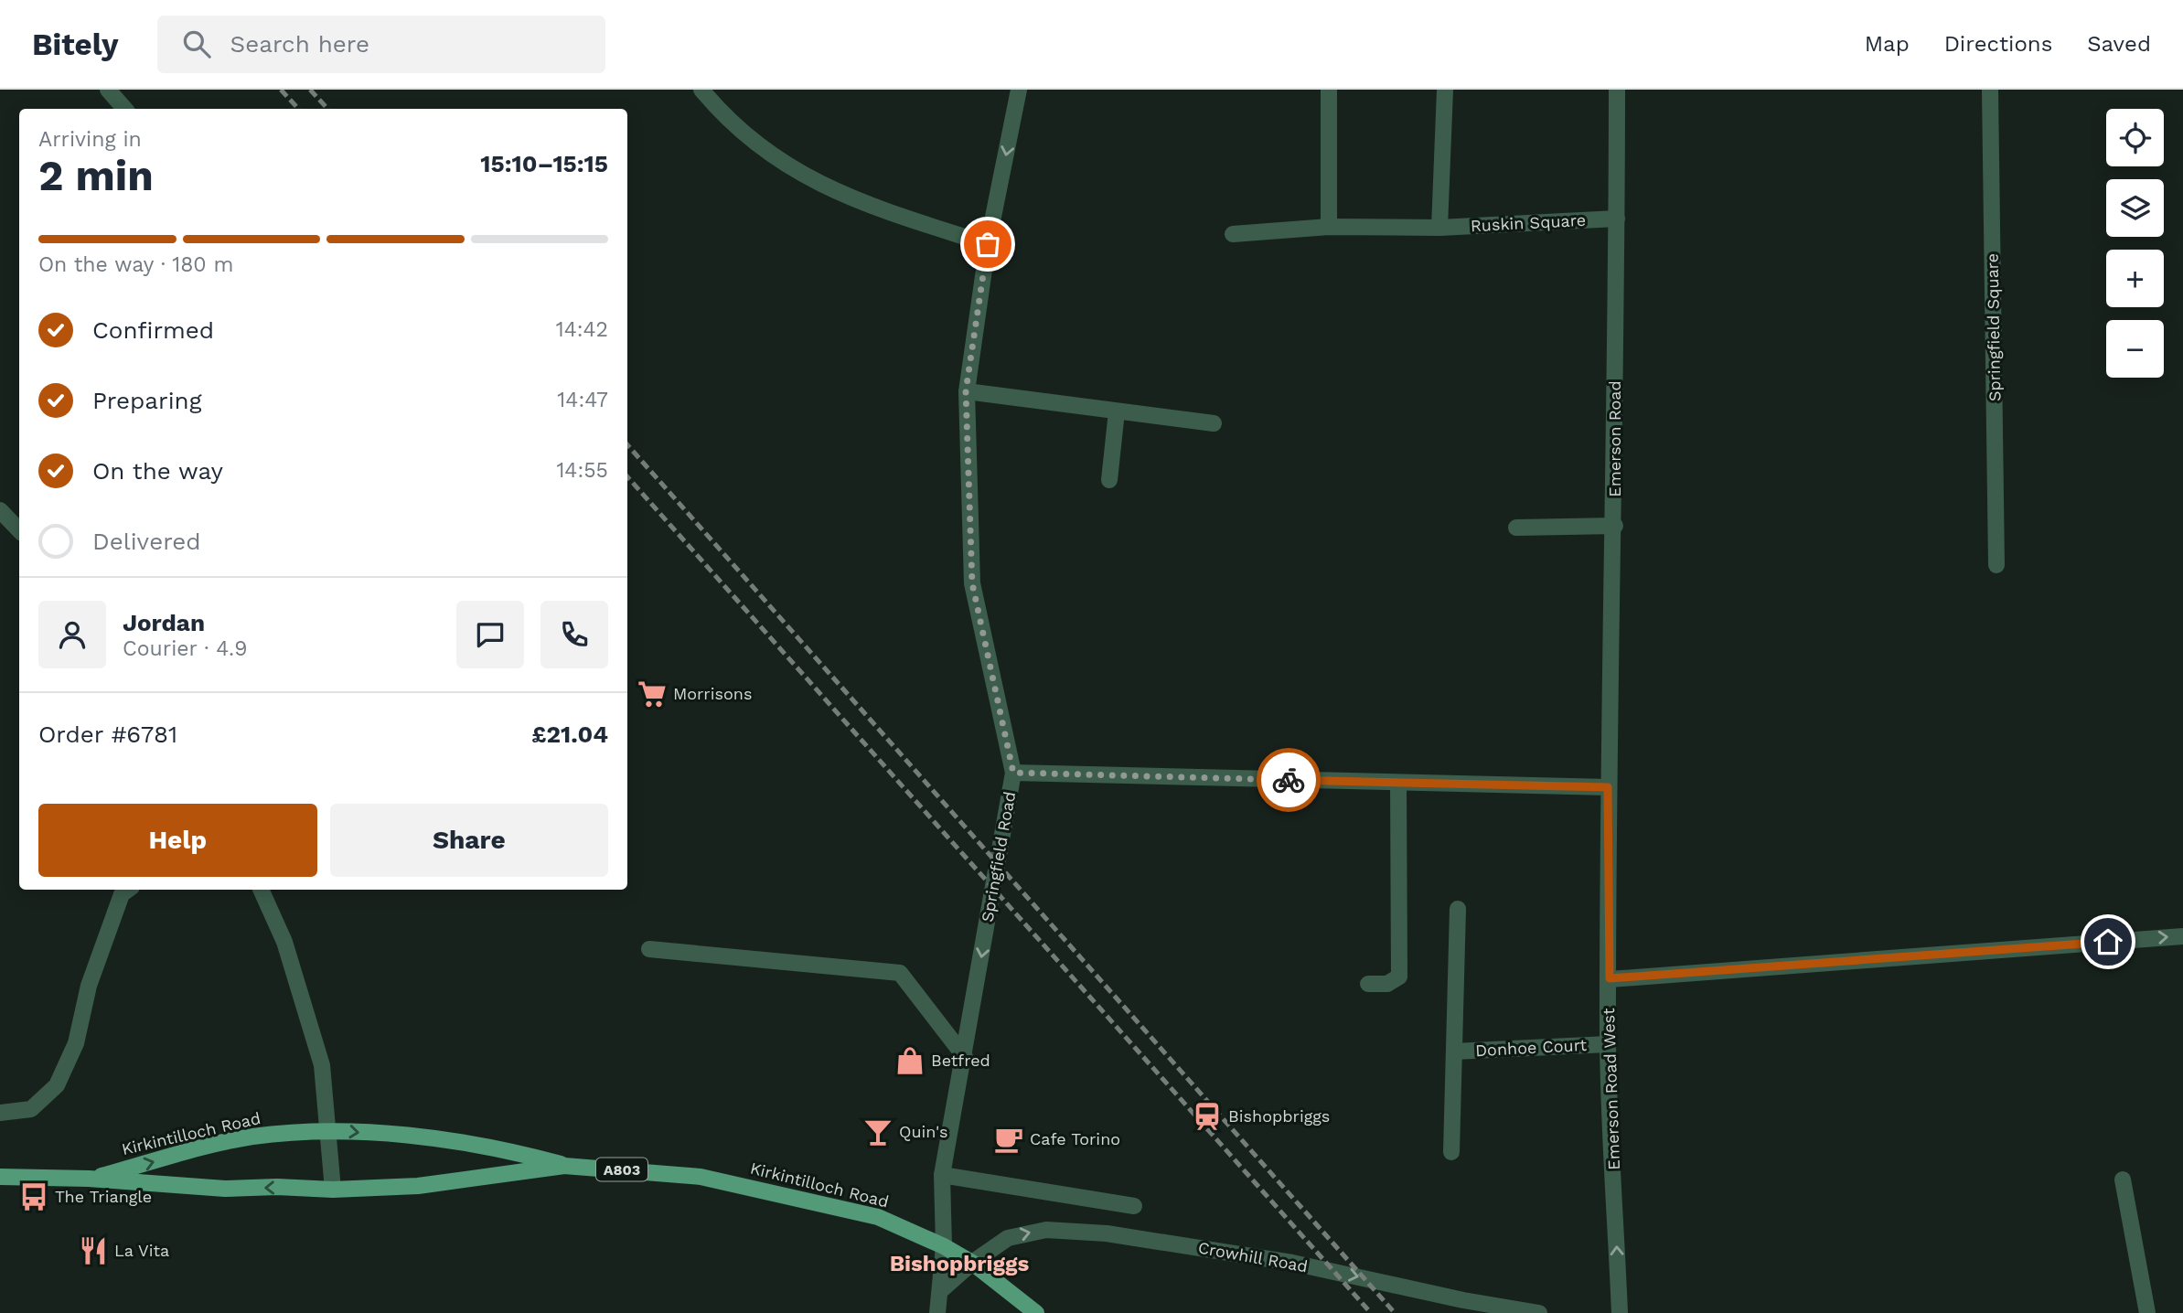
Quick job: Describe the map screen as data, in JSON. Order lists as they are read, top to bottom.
{
  "streets": {
    "main road": ["Kirkintilloch Road", "A803"],
    "street": [
      "Ruskin Square",
      "Springfield Square",
      "Emerson Road",
      "Springfield Road",
      "Donhoe Court",
      "Emerson Road West",
      "Crowhill Road"
    ]
  },
  "crossings": [
    ["Ruskin Square", "Emerson Road"],
    ["Emerson Road", "Emerson Road West"],
    ["Springfield Road", "Kirkintilloch Road"],
    ["Springfield Road", "Crowhill Road"],
    ["Donhoe Court", "Emerson Road West"],
    ["Kirkintilloch Road", "Crowhill Road"]
  ],
  "one_way": ["Springfield Road", "Emerson Road West"],
  "districts": ["Bishopbriggs"],
  "places": {
    "supermarket": ["Morrisons"],
    "shop": ["Betfred"],
    "station": ["Bishopbriggs"],
    "bar": ["Quin's"],
    "cafe": ["Cafe Torino"],
    "bus stop": ["The Triangle"],
    "restaurant": ["La Vita"]
  },
  "page": {
    "header": "Bitely",
    "search": "Search here",
    "nav": ["Map", "Directions", "Saved"],
    "map_buttons": ["+", "−"],
    "heading": ["2 min", "Arriving in", "15:10–15:15"],
    "panel": [
      "Jordan",
      "Courier · 4.9",
      "Order #6781",
      "£21.04"
    ],
    "bar": "On the way · 180 m",
    "list": [
      ["Confirmed", "14:42"],
      ["Preparing", "14:47"],
      ["On the way", "14:55"],
      "Delivered"
    ],
    "buttons": ["Help", "Share"]
  }
}
